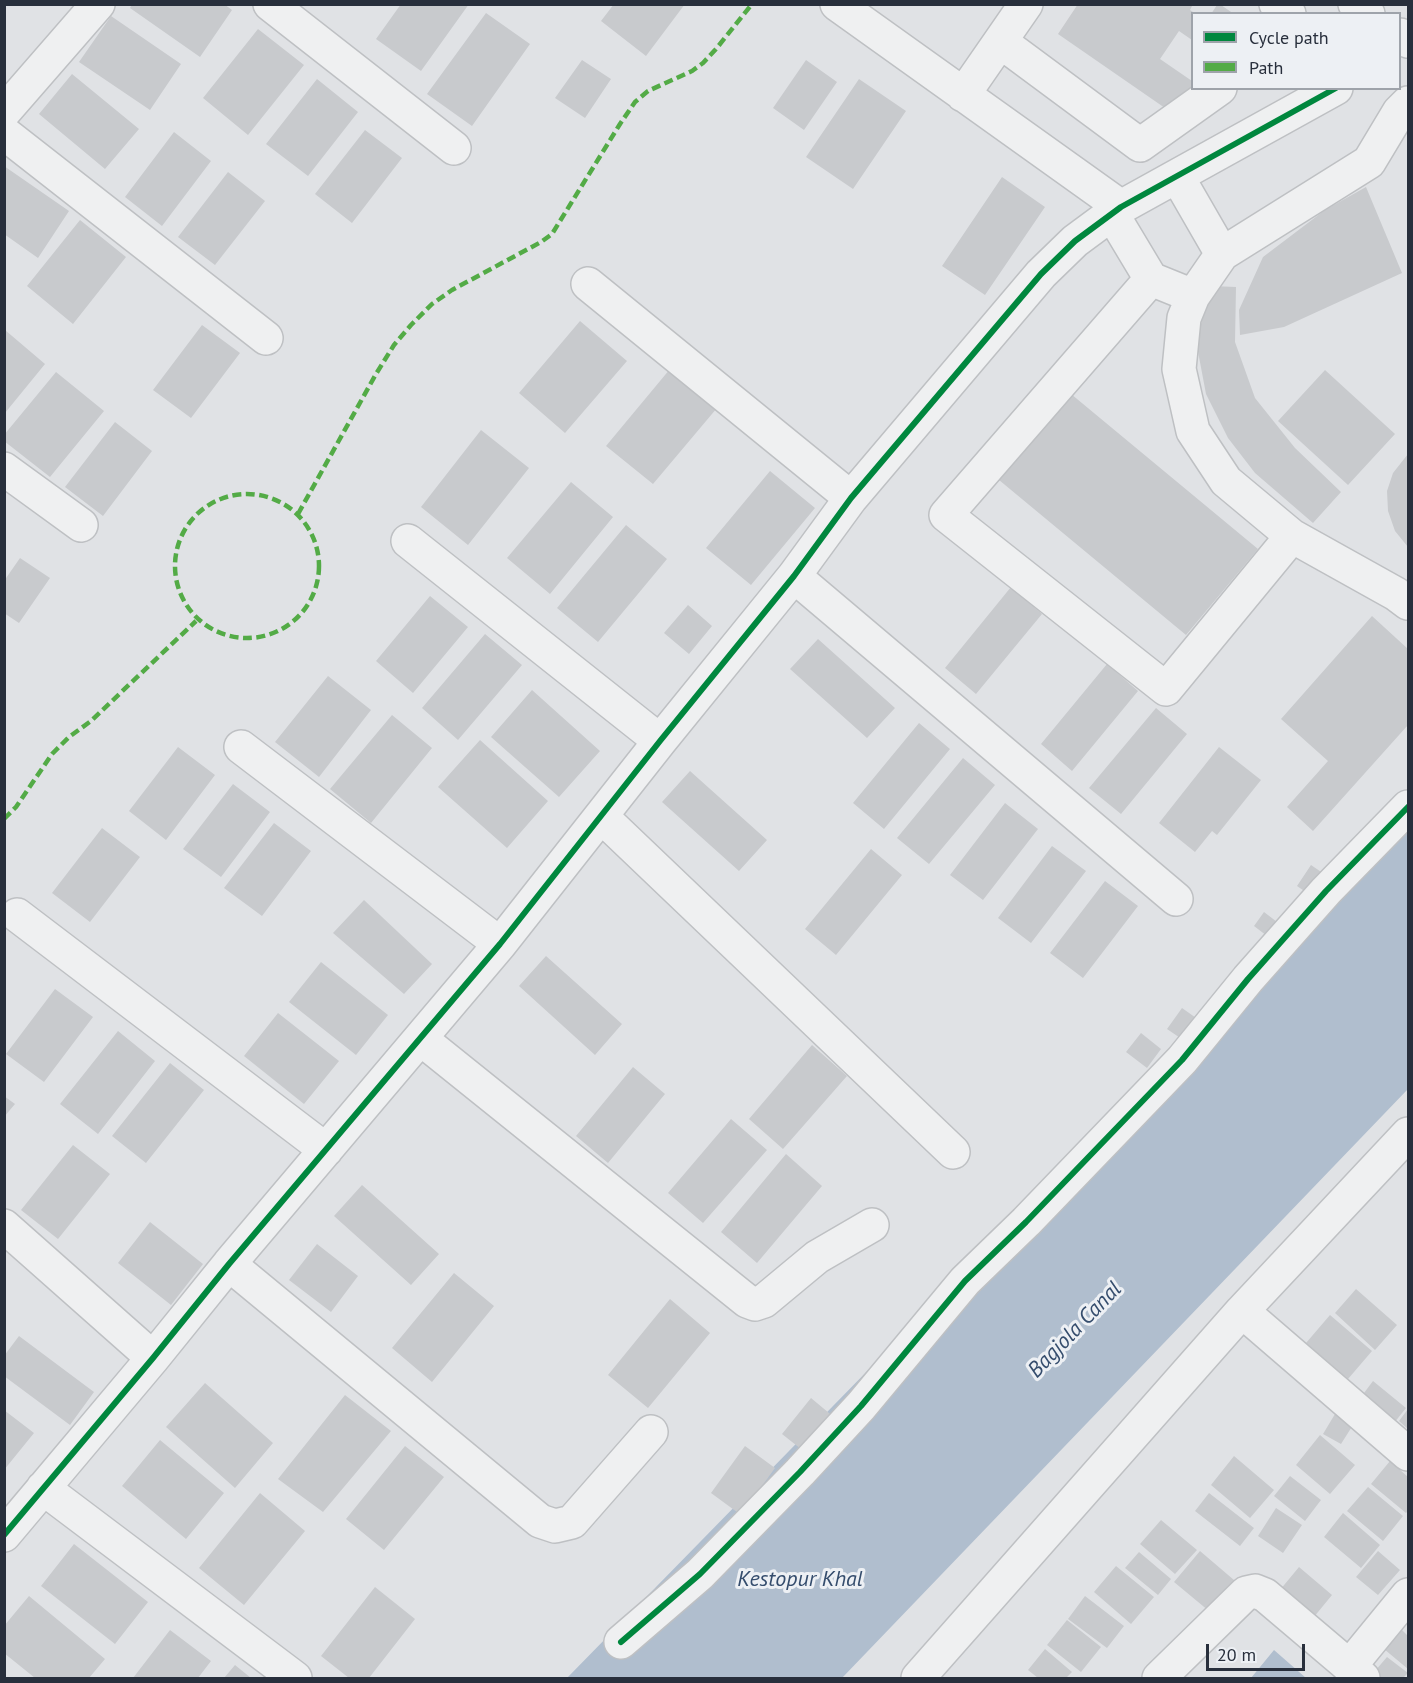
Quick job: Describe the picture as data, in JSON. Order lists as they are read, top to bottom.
{
  "water": ["Bagjola Canal", "Kestopur Khal"],
  "legend": ["Cycle path", "Path"],
  "scale_bar": "20 m"
}
